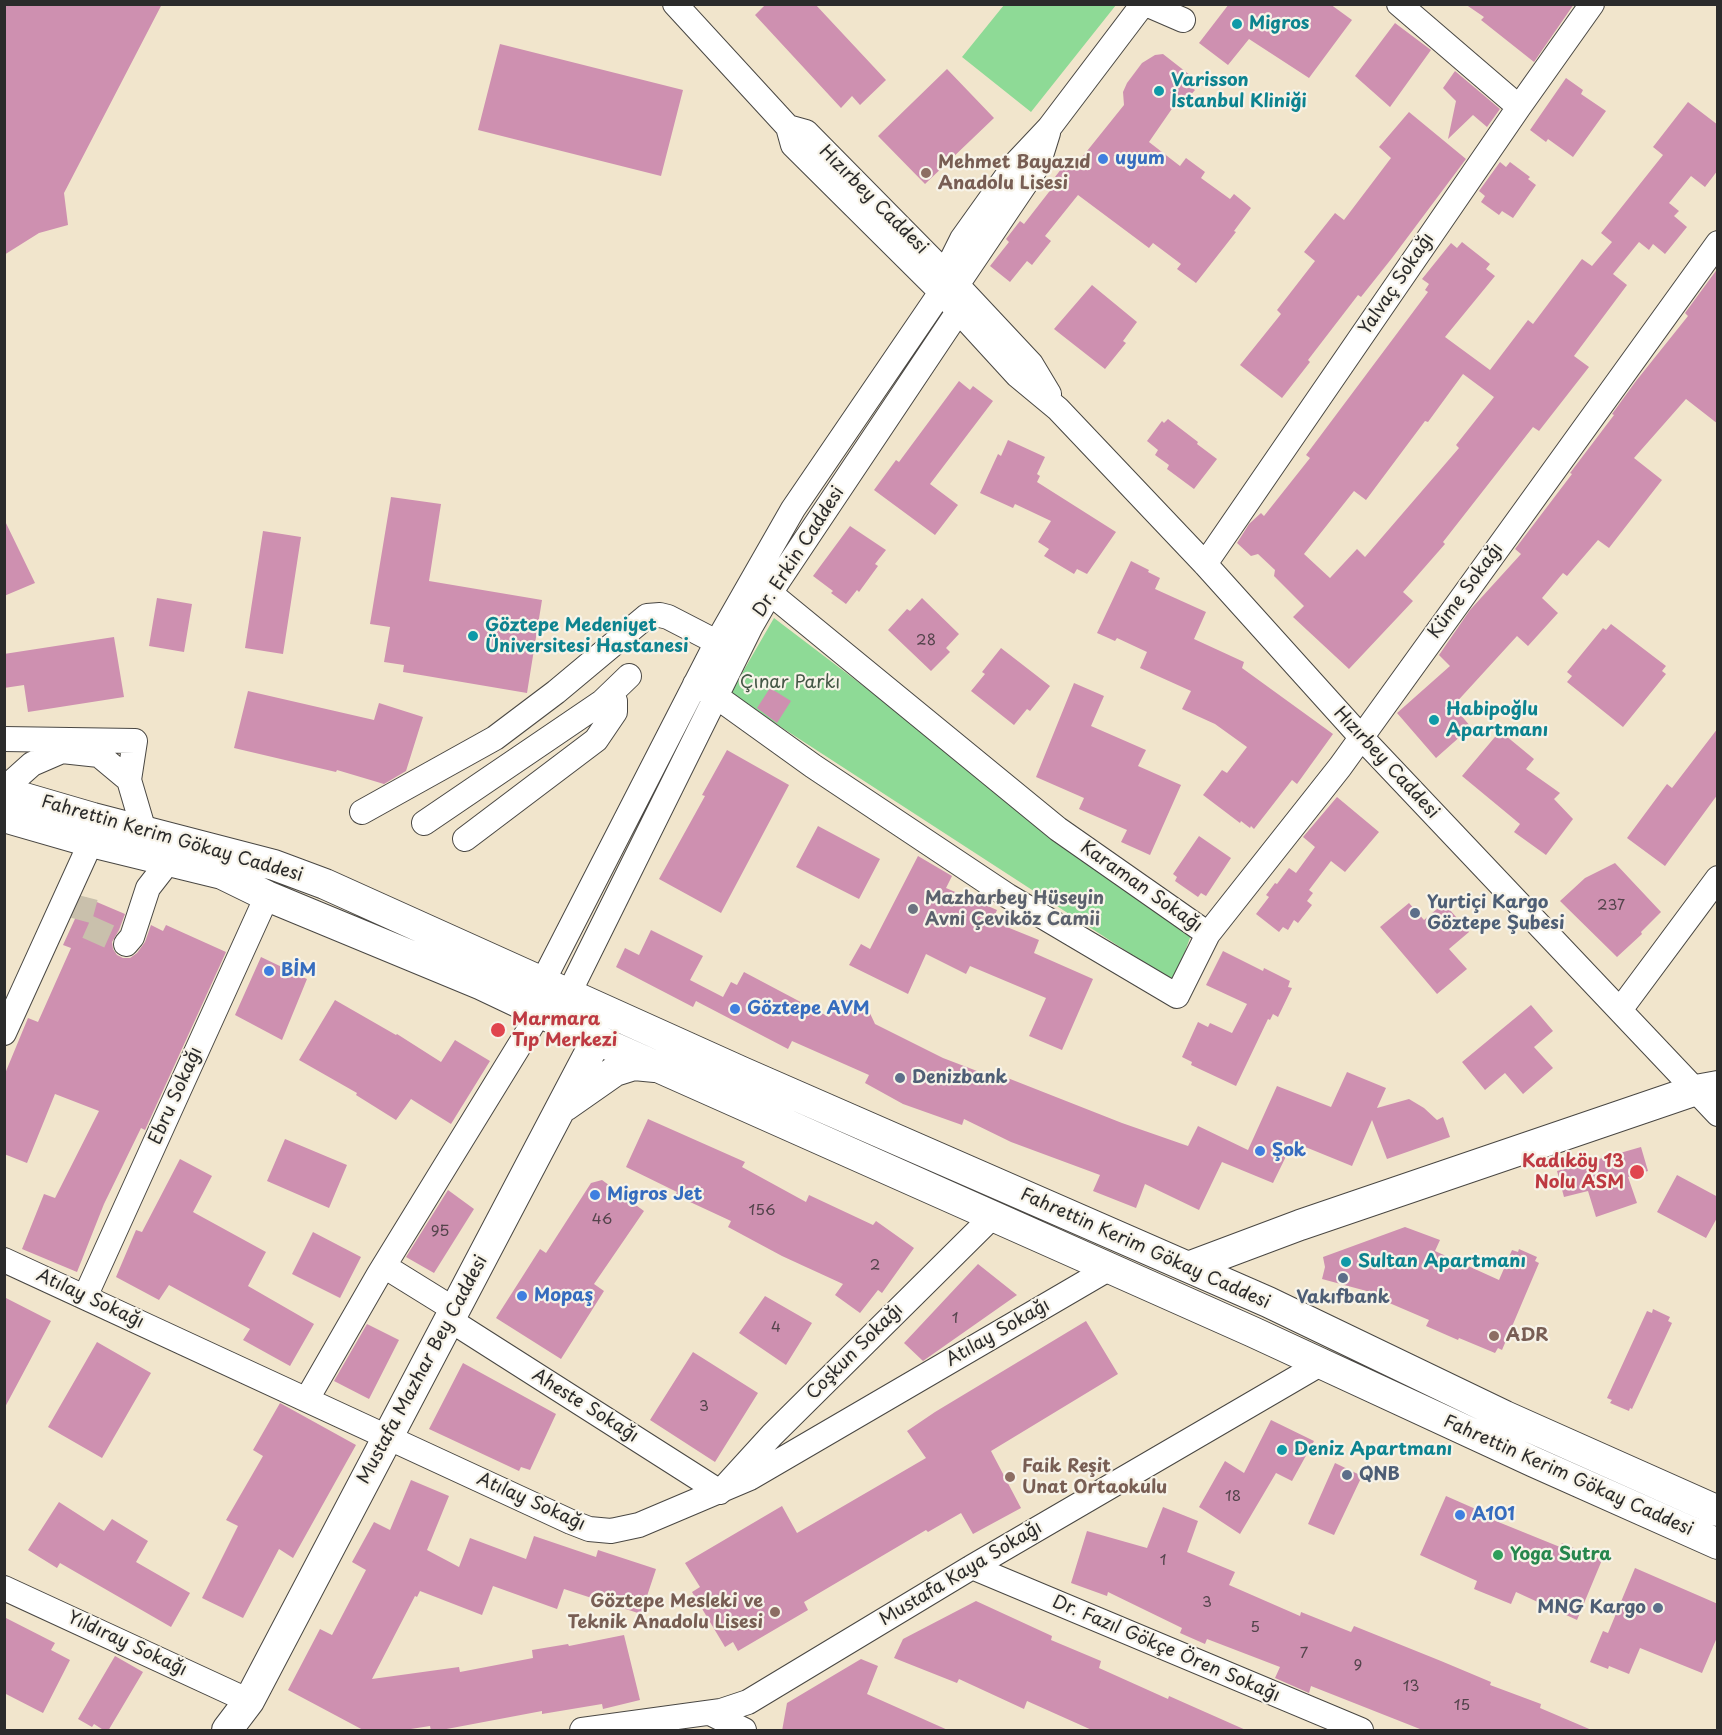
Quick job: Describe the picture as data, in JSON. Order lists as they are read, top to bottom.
{
  "streets": {
    "main road": ["Fahrettin Kerim Gökay Caddesi", "Mustafa Mazhar Bey Caddesi"],
    "street": [
      "Hızırbey Caddesi",
      "Yalvaç Sokağı",
      "Dr. Erkin Caddesi",
      "Küme Sokağı",
      "Karaman Sokağı",
      "Ebru Sokağı",
      "Atılay Sokağı",
      "Coşkun Sokağı",
      "Aheste Sokağı",
      "Mustafa Kaya Sokağı",
      "Yıldıray Sokağı",
      "Dr. Fazıl Gökçe Ören Sokağı"
    ]
  },
  "crossings": [
    ["Hızırbey Caddesi", "Yalvaç Sokağı"],
    ["Hızırbey Caddesi", "Dr. Erkin Caddesi"],
    ["Hızırbey Caddesi", "Küme Sokağı"],
    ["Dr. Erkin Caddesi", "Fahrettin Kerim Gökay Caddesi"],
    ["Dr. Erkin Caddesi", "Karaman Sokağı"],
    ["Küme Sokağı", "Karaman Sokağı"],
    ["Fahrettin Kerim Gökay Caddesi", "Ebru Sokağı"],
    ["Fahrettin Kerim Gökay Caddesi", "Atılay Sokağı"],
    ["Fahrettin Kerim Gökay Caddesi", "Coşkun Sokağı"],
    ["Fahrettin Kerim Gökay Caddesi", "Mustafa Mazhar Bey Caddesi"],
    ["Fahrettin Kerim Gökay Caddesi", "Mustafa Kaya Sokağı"],
    ["Ebru Sokağı", "Atılay Sokağı"],
    ["Atılay Sokağı", "Coşkun Sokağı"],
    ["Atılay Sokağı", "Mustafa Mazhar Bey Caddesi"],
    ["Atılay Sokağı", "Aheste Sokağı"],
    ["Coşkun Sokağı", "Aheste Sokağı"],
    ["Mustafa Mazhar Bey Caddesi", "Aheste Sokağı"],
    ["Mustafa Mazhar Bey Caddesi", "Yıldıray Sokağı"],
    ["Mustafa Kaya Sokağı", "Dr. Fazıl Gökçe Ören Sokağı"]
  ],
  "parks": ["Çınar Parkı"],
  "places": [
    "Migros",
    "Varisson İstanbul Kliniği",
    "uyum",
    "Mehmet Bayazıd Anadolu Lisesi",
    "Göztepe Medeniyet Üniversitesi Hastanesi",
    "Habipoğlu Apartmanı",
    "Mazharbey Hüseyin Avni Çeviköz Camii",
    "Yurtiçi Kargo Göztepe Şubesi",
    "BİM",
    "Göztepe AVM",
    "Marmara Tıp Merkezi",
    "Denizbank",
    "Şok",
    "Kadıköy 13 Nolu ASM",
    "Migros Jet",
    "Sultan Apartmanı",
    "Vakıfbank",
    "Mopaş",
    "ADR",
    "Deniz Apartmanı",
    "QNB",
    "Faik Reşit Unat Ortaokulu",
    "A101",
    "Yoga Sutra",
    "MNG Kargo",
    "Göztepe Mesleki ve Teknik Anadolu Lisesi"
  ],
  "house_numbers": [
    "28",
    "237",
    "156",
    "46",
    "95",
    "2",
    "1",
    "4",
    "3",
    "18",
    "1",
    "3",
    "5",
    "7",
    "9",
    "13",
    "15"
  ]
}
